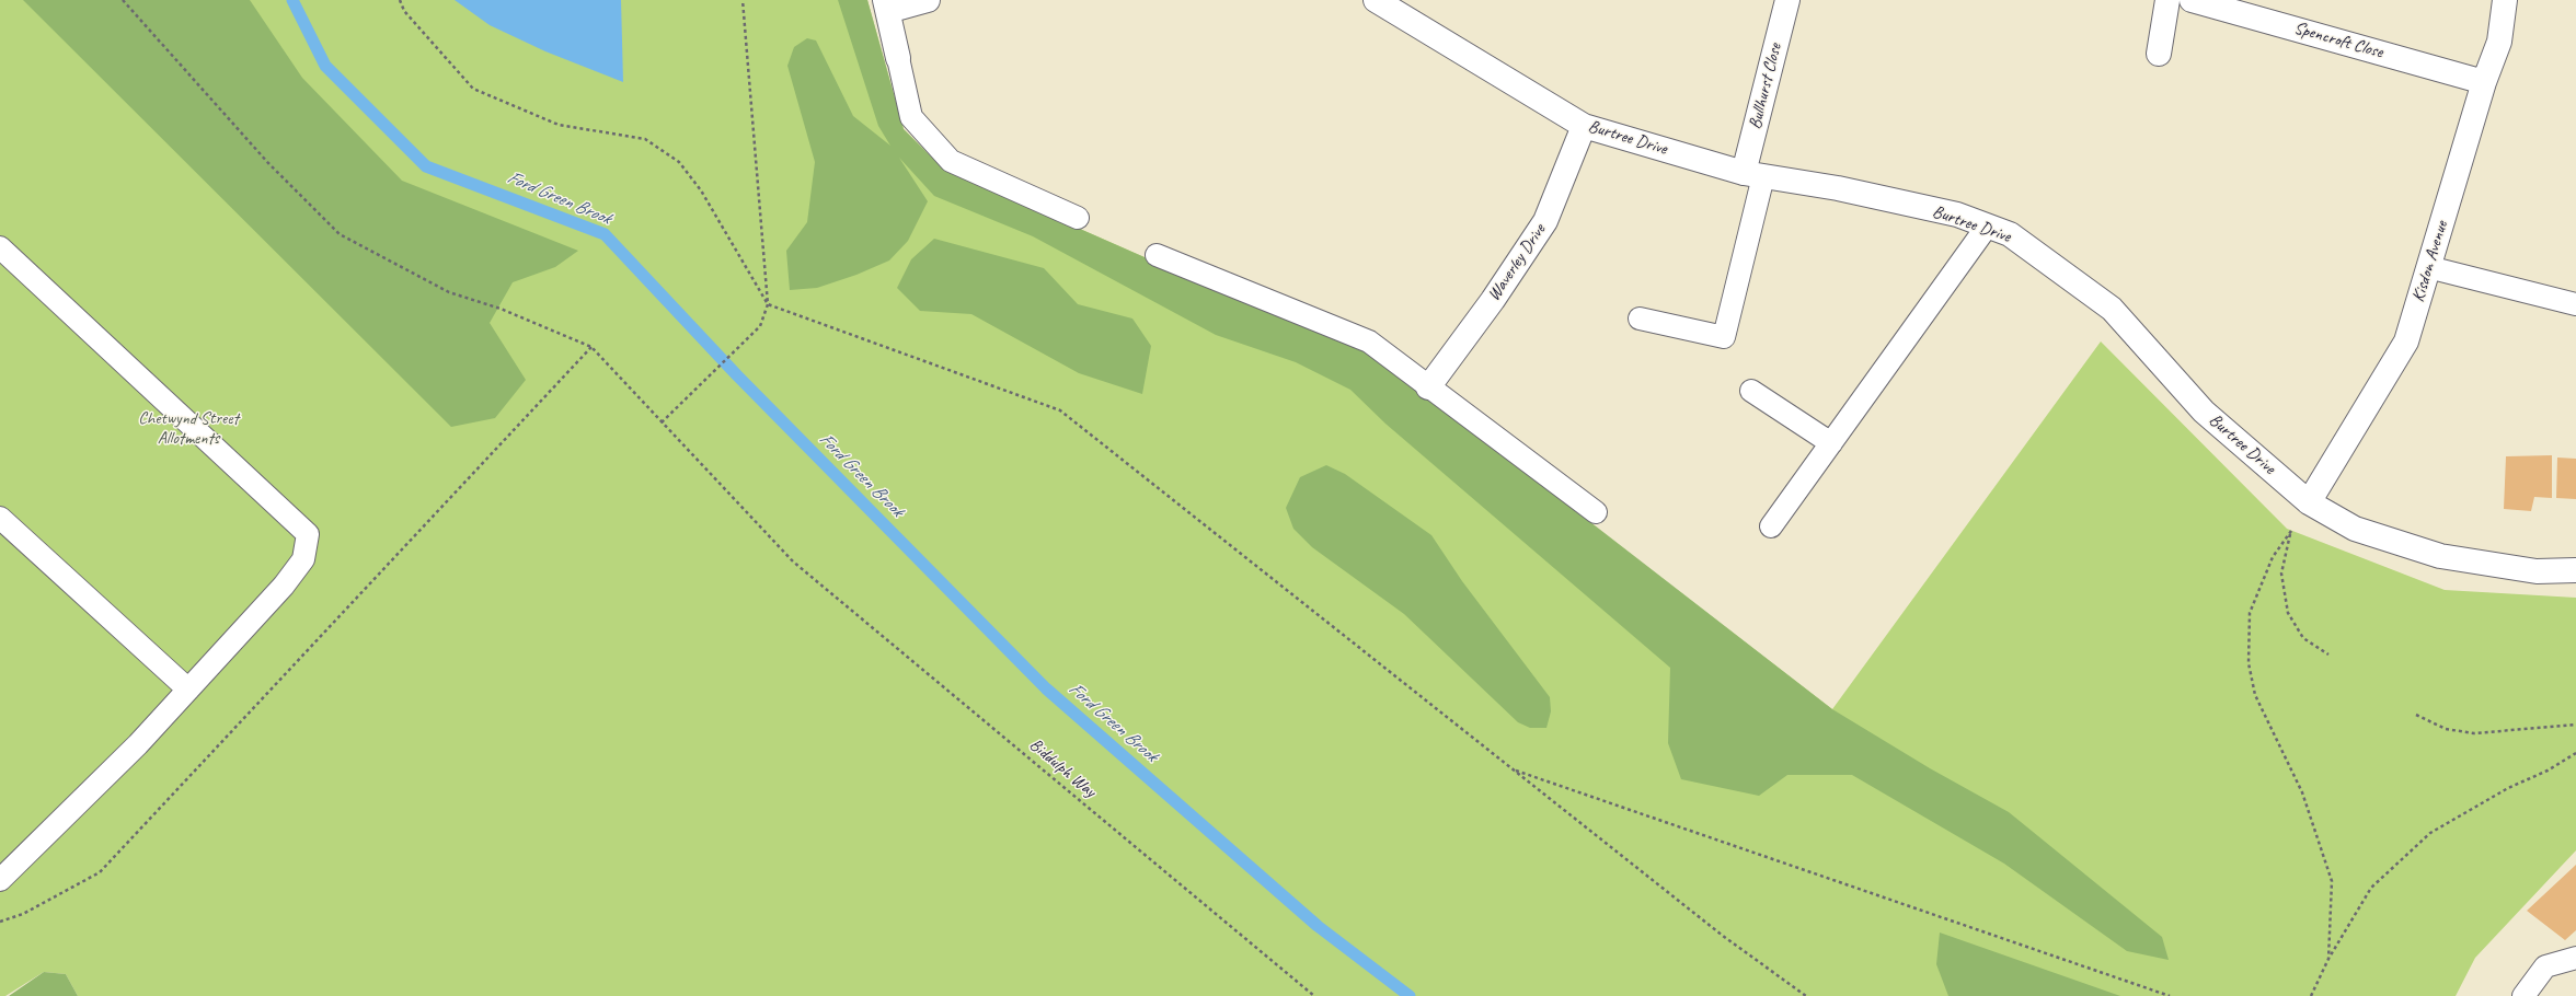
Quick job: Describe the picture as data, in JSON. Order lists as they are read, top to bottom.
{
  "streets": {
    "street": [
      "Spencroft Close",
      "Bullhurst Close",
      "Burtree Drive",
      "Kisdon Avenue",
      "Waverley Drive"
    ],
    "path": ["Biddulph Way"]
  },
  "crossings": [
    ["Spencroft Close", "Kisdon Avenue"],
    ["Bullhurst Close", "Burtree Drive"],
    ["Burtree Drive", "Kisdon Avenue"],
    ["Burtree Drive", "Waverley Drive"]
  ],
  "water": ["Ford Green Brook"],
  "parks": ["Chetwynd Street Allotments"]
}
